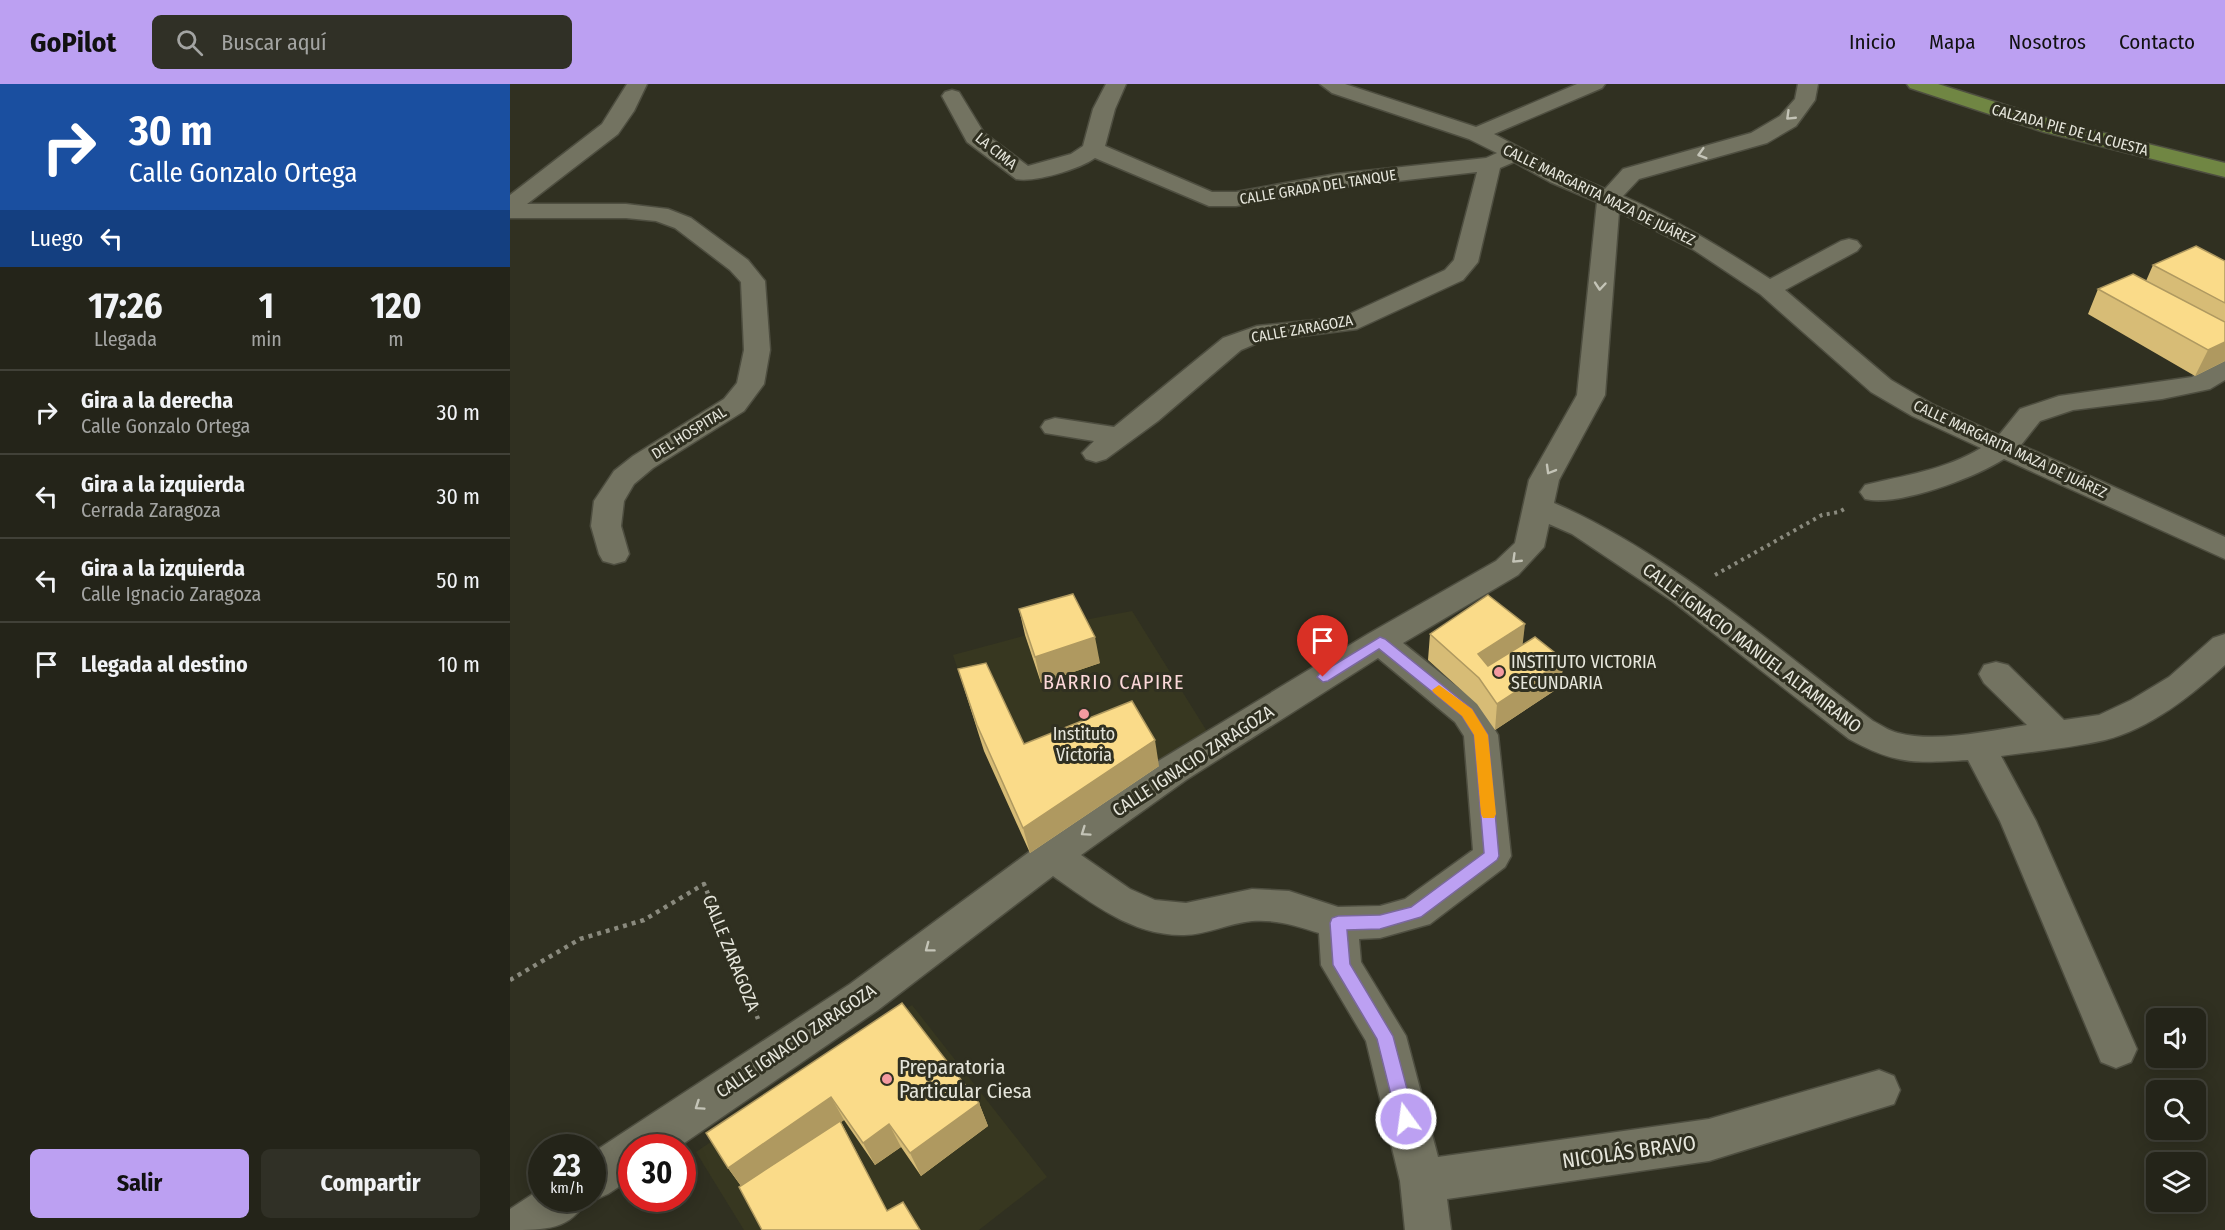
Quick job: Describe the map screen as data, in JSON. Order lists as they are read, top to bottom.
{
  "streets": {
    "main road": ["CALZADA PIE DE LA CUESTA"],
    "street": [
      "LA CIMA",
      "CALLE GRADA DEL TANQUE",
      "CALLE MARGARITA MAZA DE JUÁREZ",
      "CALLE ZARAGOZA",
      "DEL HOSPITAL",
      "CALLE IGNACIO MANUEL ALTAMIRANO",
      "CALLE IGNACIO ZARAGOZA",
      "NICOLÁS BRAVO"
    ]
  },
  "crossings": [
    ["LA CIMA", "CALLE GRADA DEL TANQUE"],
    ["CALLE GRADA DEL TANQUE", "CALLE MARGARITA MAZA DE JUÁREZ"],
    ["CALLE GRADA DEL TANQUE", "CALLE ZARAGOZA"],
    ["CALLE MARGARITA MAZA DE JUÁREZ", "CALLE IGNACIO ZARAGOZA"],
    ["CALLE ZARAGOZA", "CALLE IGNACIO ZARAGOZA"],
    ["CALLE IGNACIO MANUEL ALTAMIRANO", "CALLE IGNACIO ZARAGOZA"]
  ],
  "one_way": ["CALLE IGNACIO ZARAGOZA"],
  "districts": ["BARRIO CAPIRE"],
  "places": ["INSTITUTO VICTORIA SECUNDARIA", "Instituto Victoria", "Preparatoria Particular Ciesa"],
  "page": {
    "header": "GoPilot",
    "search": "Buscar aquí",
    "nav": [
      "Inicio",
      "Mapa",
      "Nosotros",
      "Contacto"
    ],
    "turn": ["30 m", "Calle Gonzalo Ortega"],
    "then": "Luego",
    "eta": [
      "17:26",
      "Llegada",
      "1",
      "min",
      "120",
      "m"
    ],
    "list": [
      {
        "name": "Gira a la derecha",
        "note": "Calle Gonzalo Ortega",
        "value": "30 m"
      },
      {
        "name": "Gira a la izquierda",
        "note": "Cerrada Zaragoza",
        "value": "30 m"
      },
      {
        "name": "Gira a la izquierda",
        "note": "Calle Ignacio Zaragoza",
        "value": "50 m"
      },
      {
        "name": "Llegada al destino",
        "value": "10 m"
      }
    ],
    "speed": "23 km/h",
    "limit": "30",
    "buttons": ["Salir", "Compartir"]
  }
}
